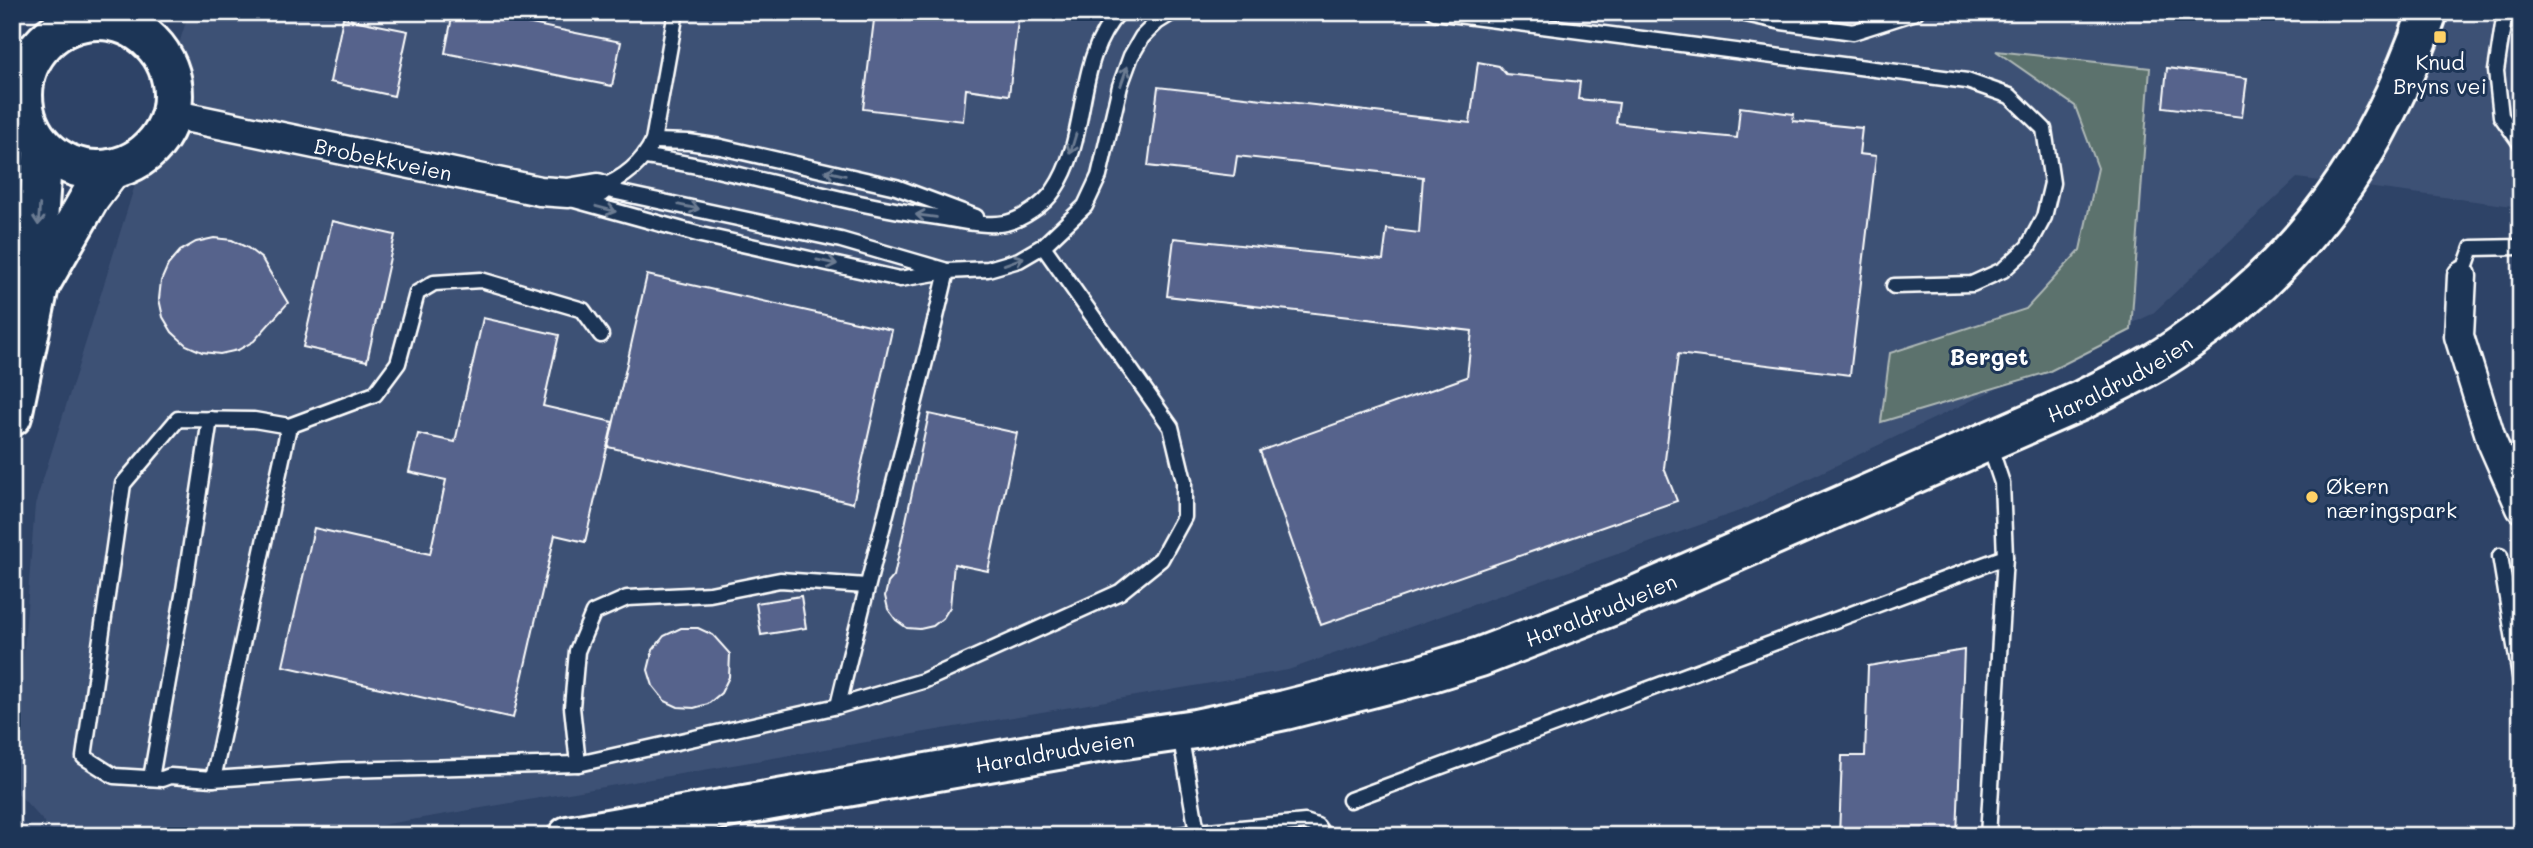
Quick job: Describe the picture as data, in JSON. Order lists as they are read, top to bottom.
{
  "streets": {
    "street": ["Brobekkveien", "Haraldrudveien"]
  },
  "districts": ["Berget"],
  "places": {
    "transit": ["Knud Bryns vei"],
    "other": ["Økern næringspark"]
  }
}
